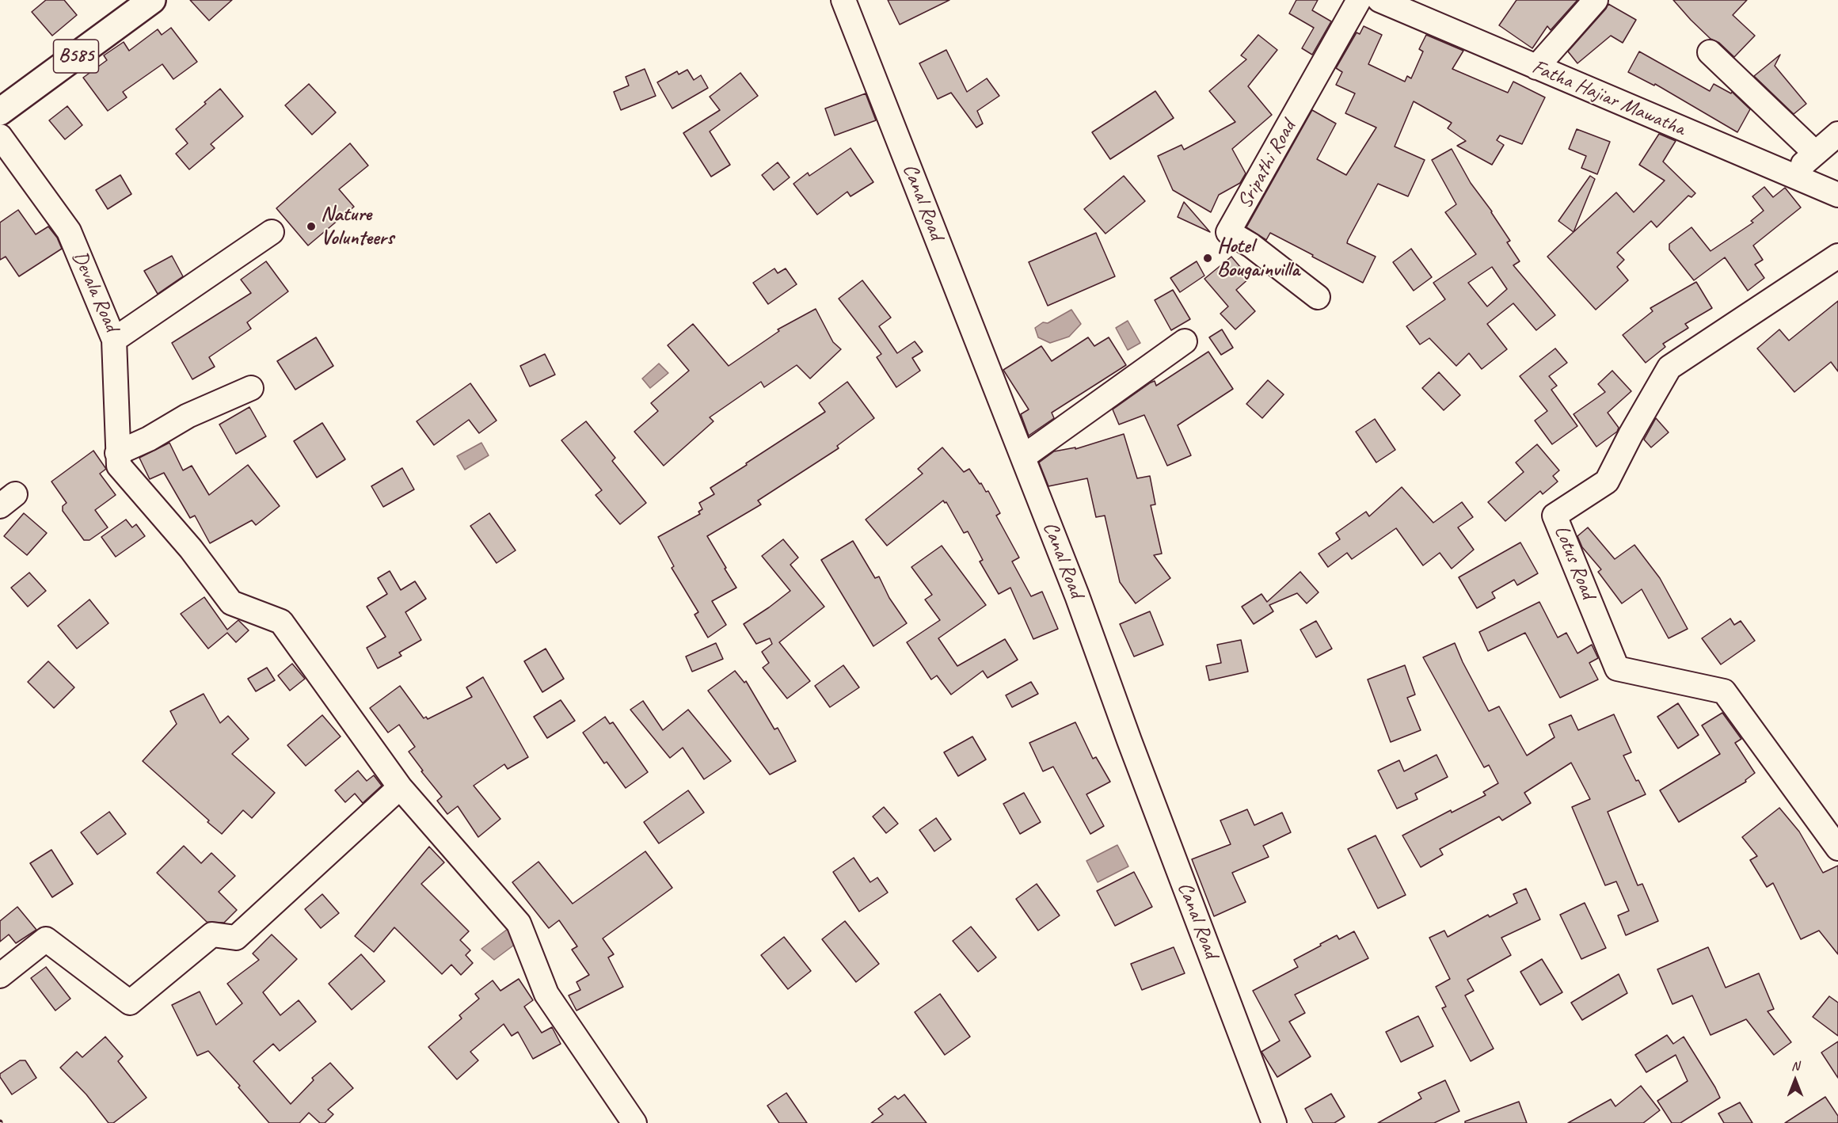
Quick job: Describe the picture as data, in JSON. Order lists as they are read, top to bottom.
{
  "streets": {
    "main road": ["B585"],
    "street": [
      "Fatha Hajiar Mawatha",
      "Sripathi Road",
      "Canal Road",
      "Devala Road",
      "Lotus Road"
    ]
  },
  "places": ["Nature Volunteers", "Hotel Bougainvilla"],
  "north": "top"
}
